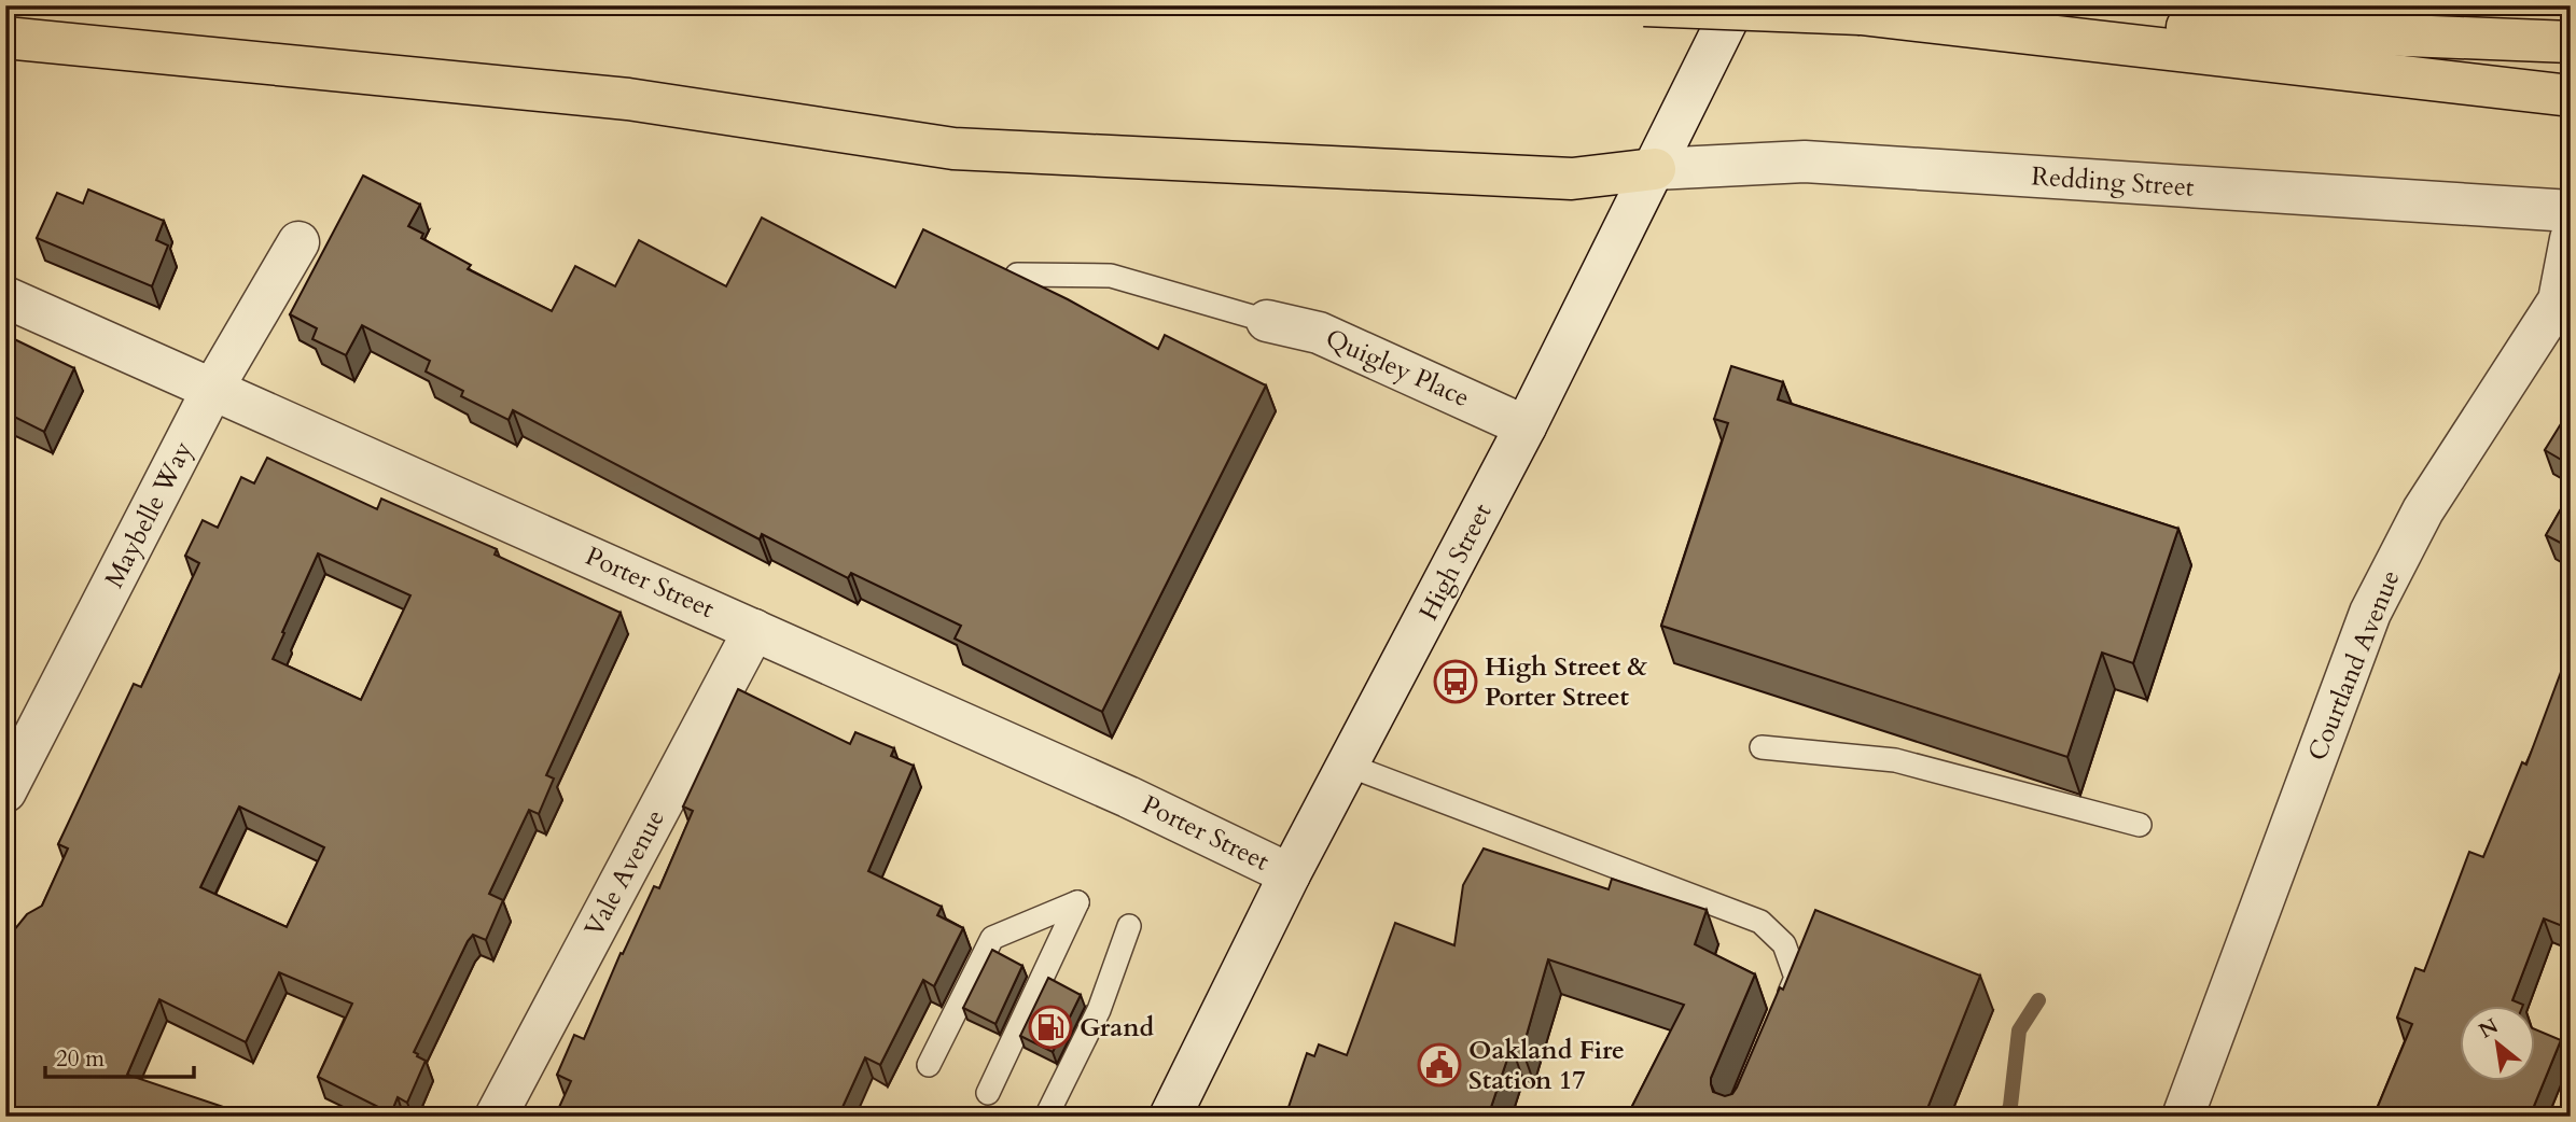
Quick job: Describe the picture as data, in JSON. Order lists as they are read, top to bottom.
{
  "streets": {
    "street": [
      "Redding Street",
      "Quigley Place",
      "Maybelle Way",
      "High Street",
      "Porter Street",
      "Courtland Avenue",
      "Vale Avenue"
    ]
  },
  "crossings": [
    ["Redding Street", "High Street"],
    ["Quigley Place", "High Street"],
    ["Maybelle Way", "Porter Street"],
    ["High Street", "Porter Street"],
    ["Porter Street", "Vale Avenue"]
  ],
  "places": {
    "bus stop": ["High Street & Porter Street"],
    "fuel station": ["Grand"],
    "public building": ["Oakland Fire Station 17"]
  },
  "scale_bar": "20 m",
  "north": "top left"
}
